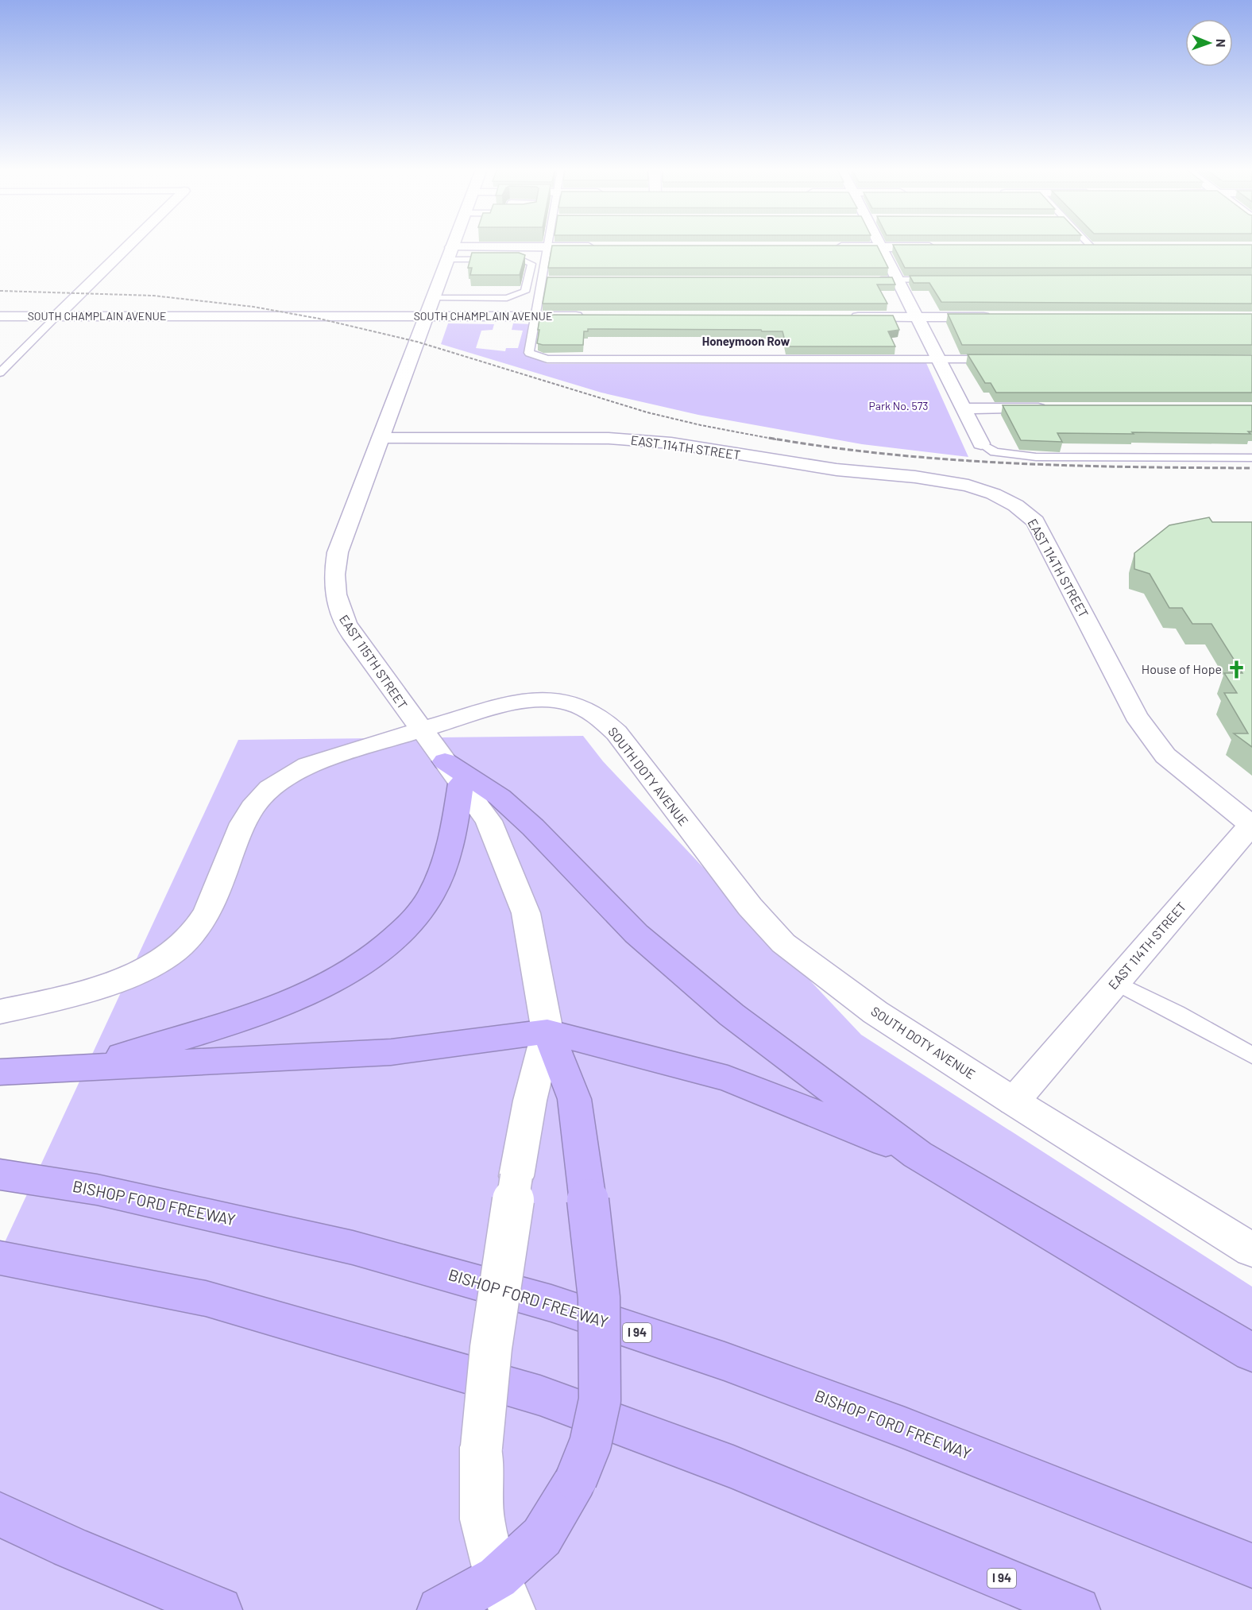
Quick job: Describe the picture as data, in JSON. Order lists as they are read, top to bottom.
{
  "streets": {
    "highway": ["BISHOP FORD FREEWAY", "I 94"],
    "street": [
      "SOUTH CHAMPLAIN AVENUE",
      "EAST 114TH STREET",
      "EAST 115TH STREET",
      "SOUTH DOTY AVENUE"
    ]
  },
  "crossings": [
    ["SOUTH CHAMPLAIN AVENUE", "EAST 115TH STREET"],
    ["EAST 114TH STREET", "EAST 115TH STREET"],
    ["EAST 114TH STREET", "SOUTH DOTY AVENUE"],
    ["EAST 115TH STREET", "SOUTH DOTY AVENUE"]
  ],
  "districts": ["Honeymoon Row"],
  "parks": ["Park No. 573"],
  "places": {
    "church": ["House of Hope"]
  },
  "north": "right"
}
